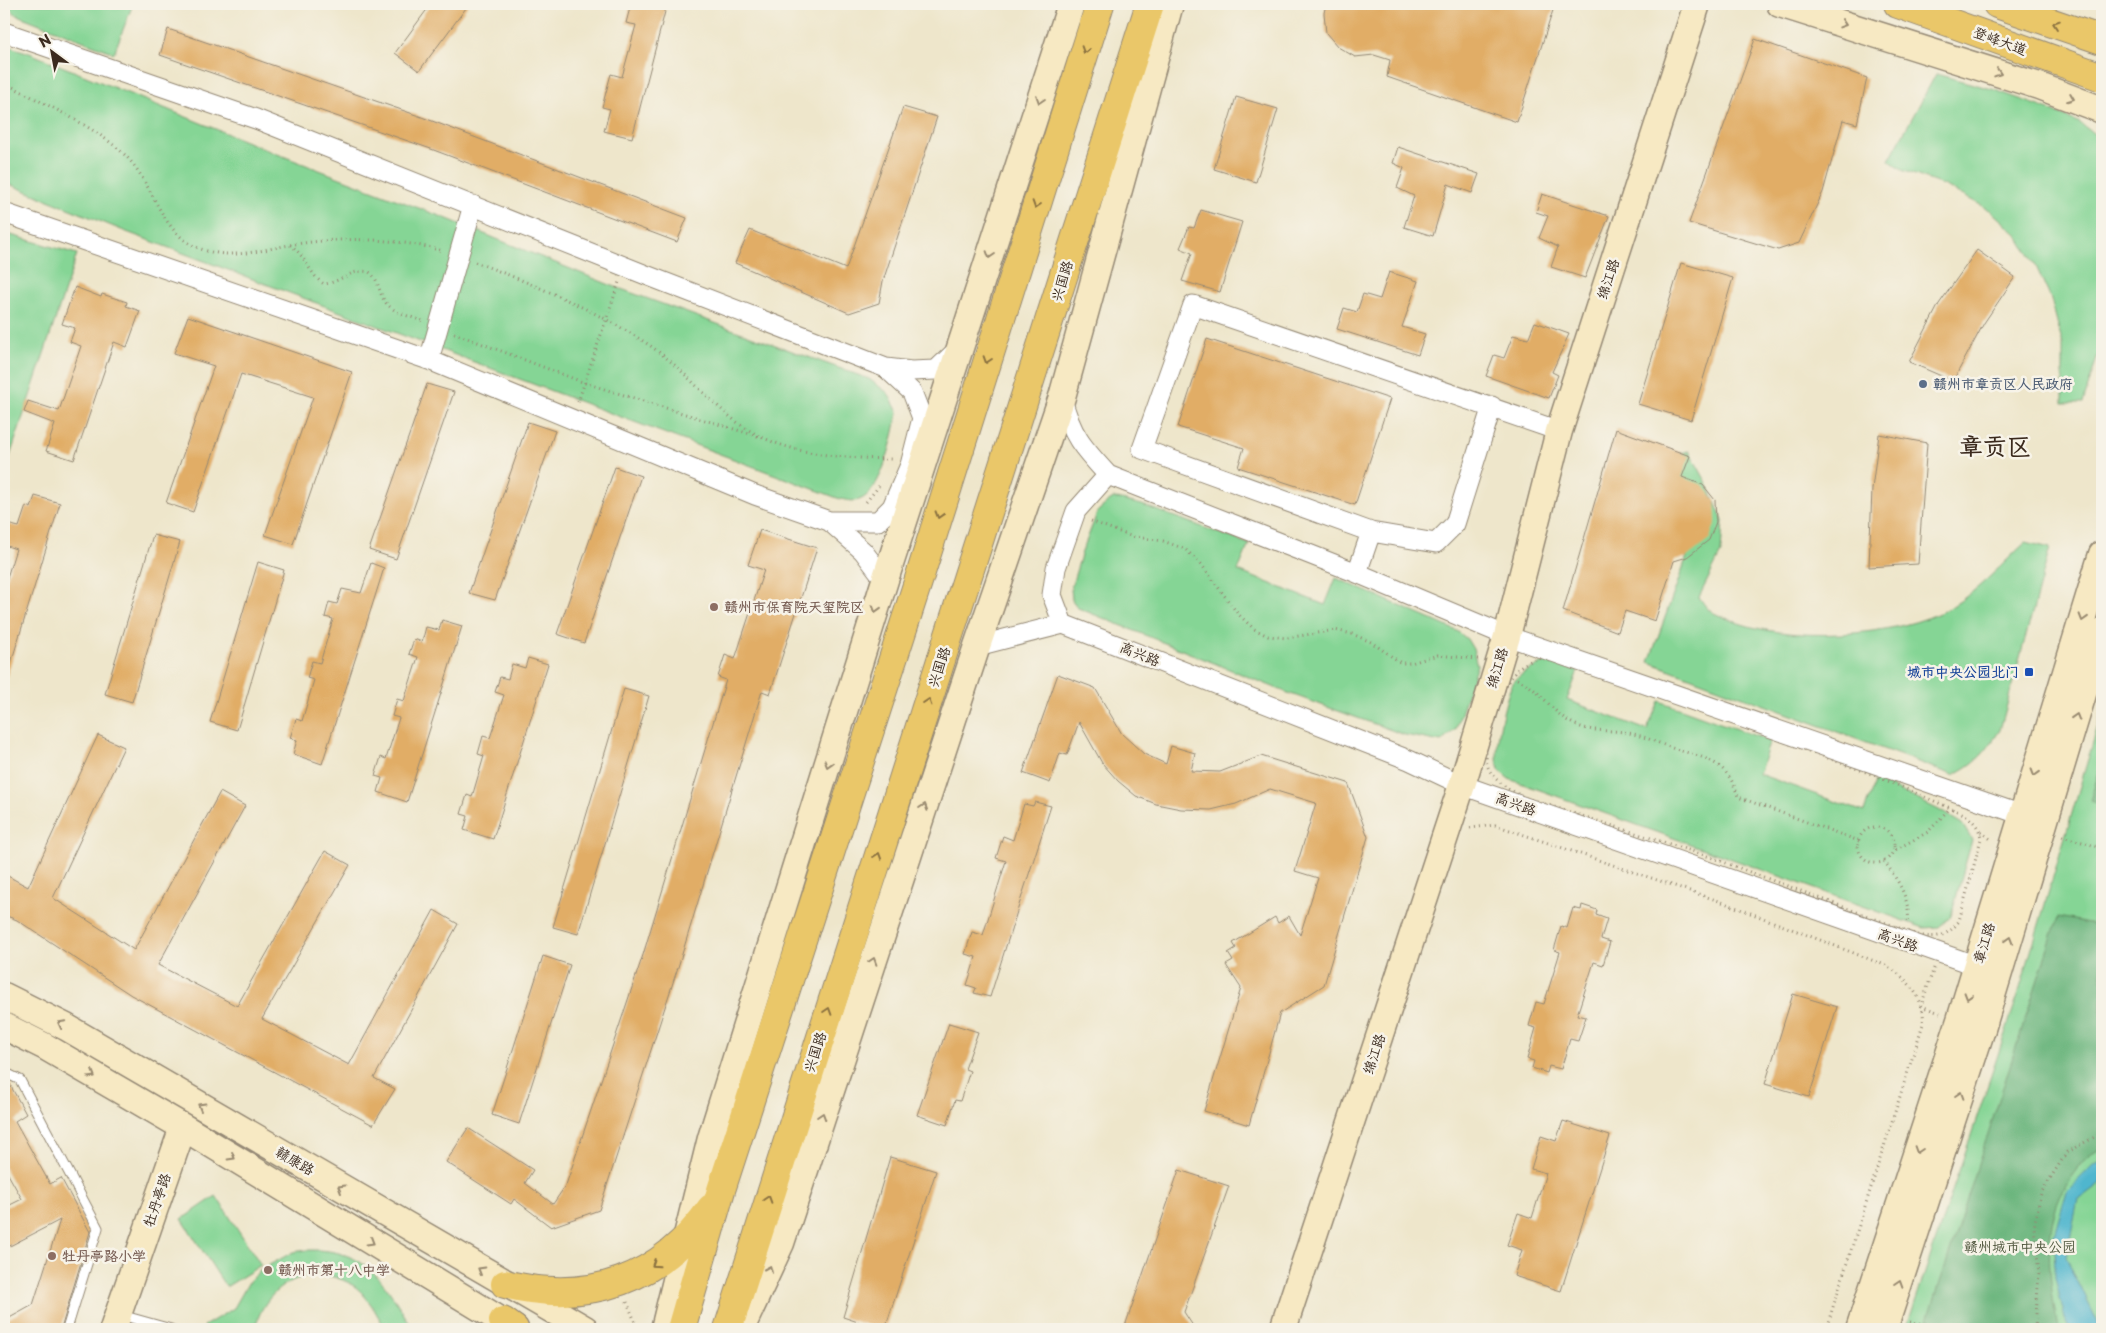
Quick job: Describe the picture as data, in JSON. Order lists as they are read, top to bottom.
{
  "streets": {
    "main road": ["登峰大道", "兴国路"],
    "street": [
      "绵江路",
      "高兴路",
      "章江路",
      "赣康路",
      "牡丹亭路"
    ]
  },
  "crossings": [
    ["绵江路", "高兴路"],
    ["高兴路", "章江路"],
    ["赣康路", "牡丹亭路"]
  ],
  "districts": ["章贡区"],
  "parks": ["赣州城市中央公园"],
  "places": {
    "other": [
      "赣州市章贡区人民政府",
      "赣州市保育院天玺院区",
      "牡丹亭路小学",
      "赣州市第十八中学"
    ],
    "transit": ["城市中央公园北门"]
  },
  "north": "top left"
}
